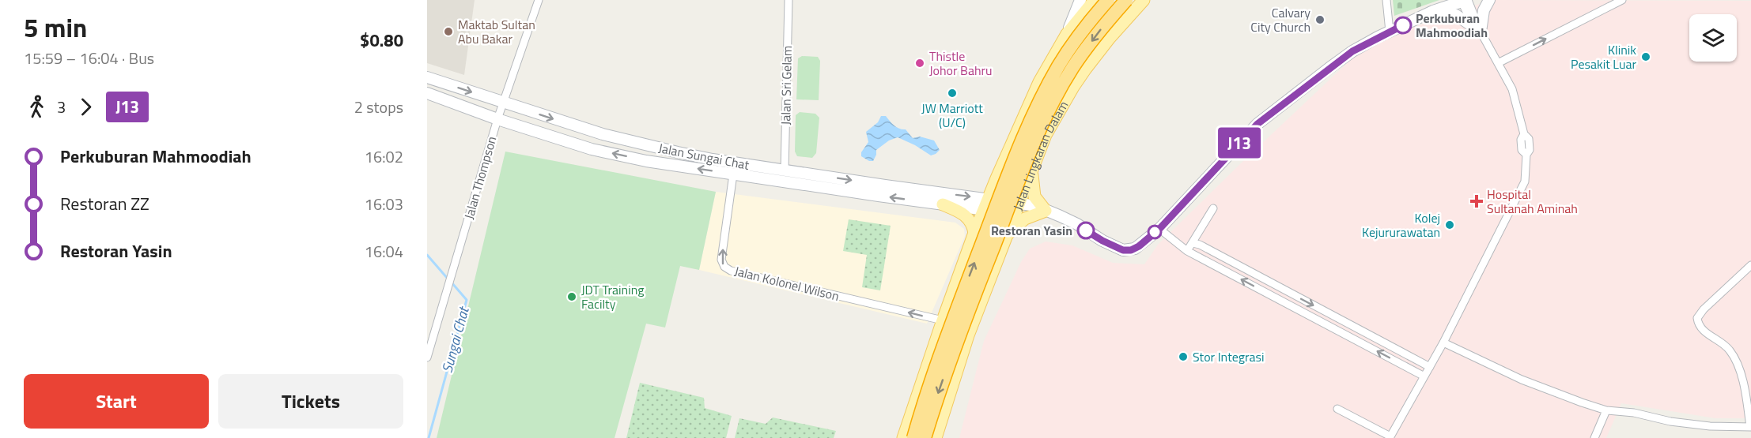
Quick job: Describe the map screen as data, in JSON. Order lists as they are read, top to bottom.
{
  "streets": {
    "highway": ["Jalan Lingkaran Dalam"],
    "main road": ["Jalan Sungai Chat"],
    "street": ["Jalan Sri Gelam", "Jalan Thompson", "Jalan Kolonel Wilson"]
  },
  "crossings": [
    ["Jalan Sri Gelam", "Jalan Sungai Chat"],
    ["Jalan Lingkaran Dalam", "Jalan Sungai Chat"],
    ["Jalan Lingkaran Dalam", "Jalan Kolonel Wilson"],
    ["Jalan Sungai Chat", "Jalan Thompson"],
    ["Jalan Sungai Chat", "Jalan Kolonel Wilson"]
  ],
  "one_way": ["Jalan Kolonel Wilson"],
  "water": ["Sungai Chat"],
  "places": {
    "other": [
      "Calvary City Church",
      "Perkuburan Mahmoodiah",
      "Maktab Sultan Abu Bakar",
      "Klinik Pesakit Luar",
      "Thistle Johor Bahru",
      "JW Marriott (U/C)",
      "Kolej Kejururawatan",
      "Restoran Yasin",
      "JDT Training Facilty",
      "Stor Integrasi"
    ],
    "health": ["Hospital Sultanah Aminah"]
  },
  "lines": ["bus line J13"],
  "page": {
    "heading": ["5 min", "15:59 – 16:04 · Bus", "$0.80"],
    "on_map": "J13",
    "legs": ["3", "J13", "2 stops"],
    "list": [
      {
        "name": "Perkuburan Mahmoodiah",
        "value": "16:02"
      },
      {
        "name": "Restoran ZZ",
        "value": "16:03"
      },
      {
        "name": "Restoran Yasin",
        "value": "16:04"
      }
    ],
    "buttons": ["Start", "Tickets"]
  }
}
